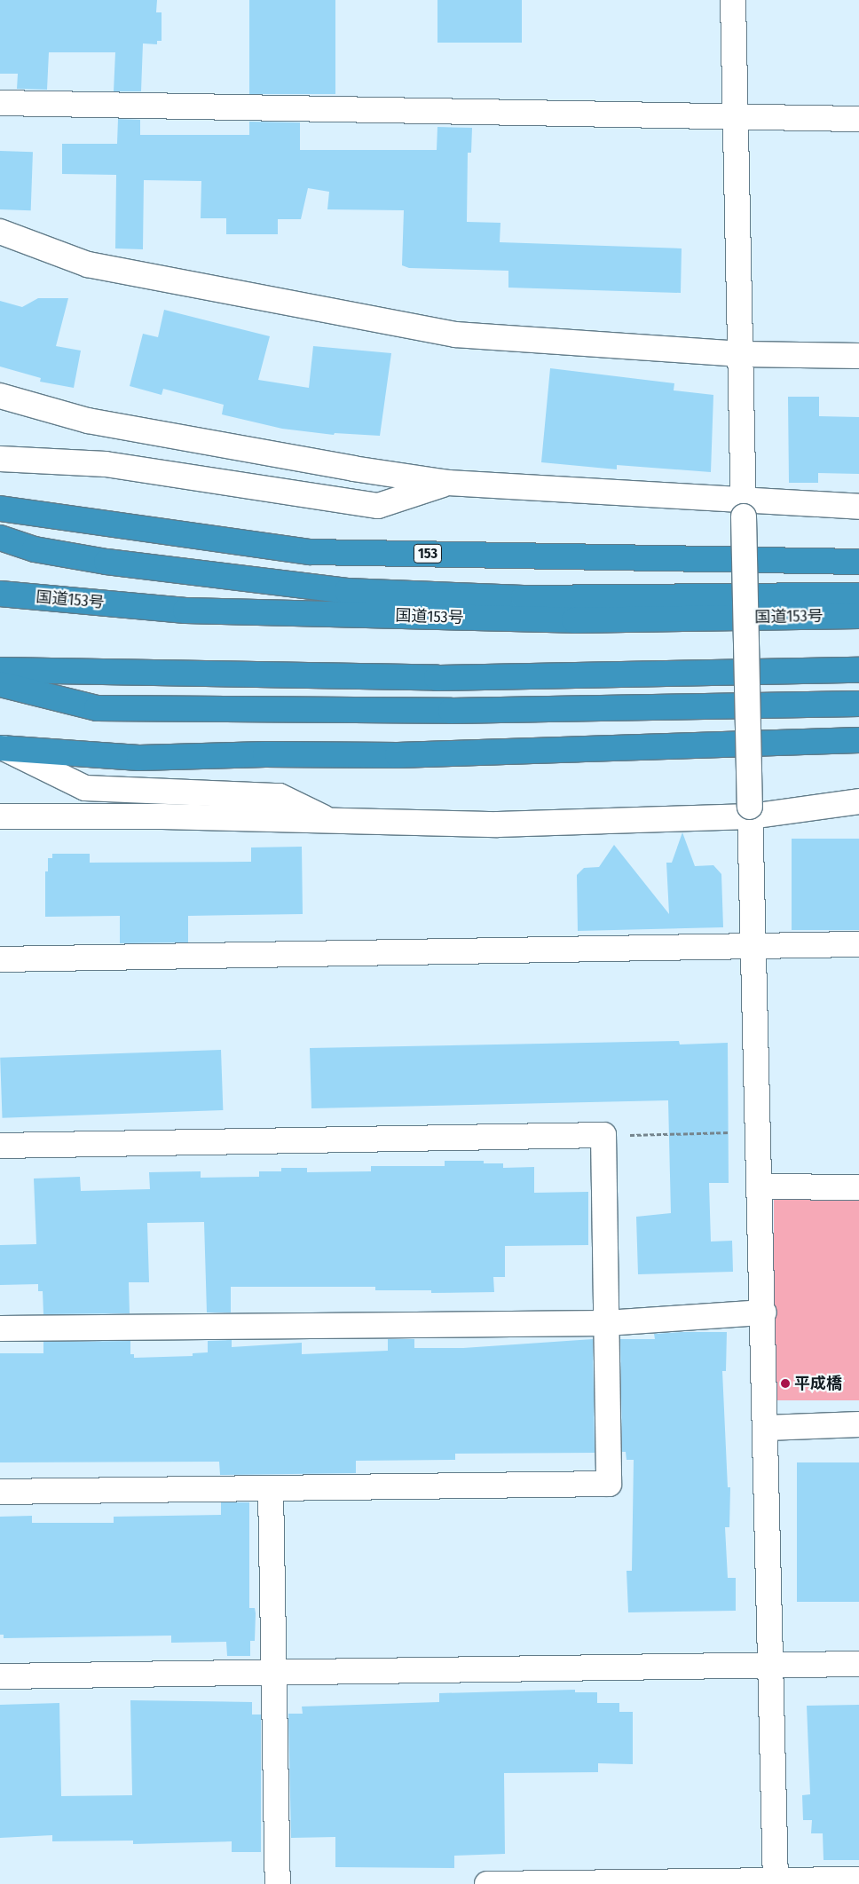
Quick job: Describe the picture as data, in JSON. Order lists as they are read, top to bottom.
{
  "streets": {
    "highway": ["153", "国道153号"]
  },
  "places": ["平成橋"]
}
